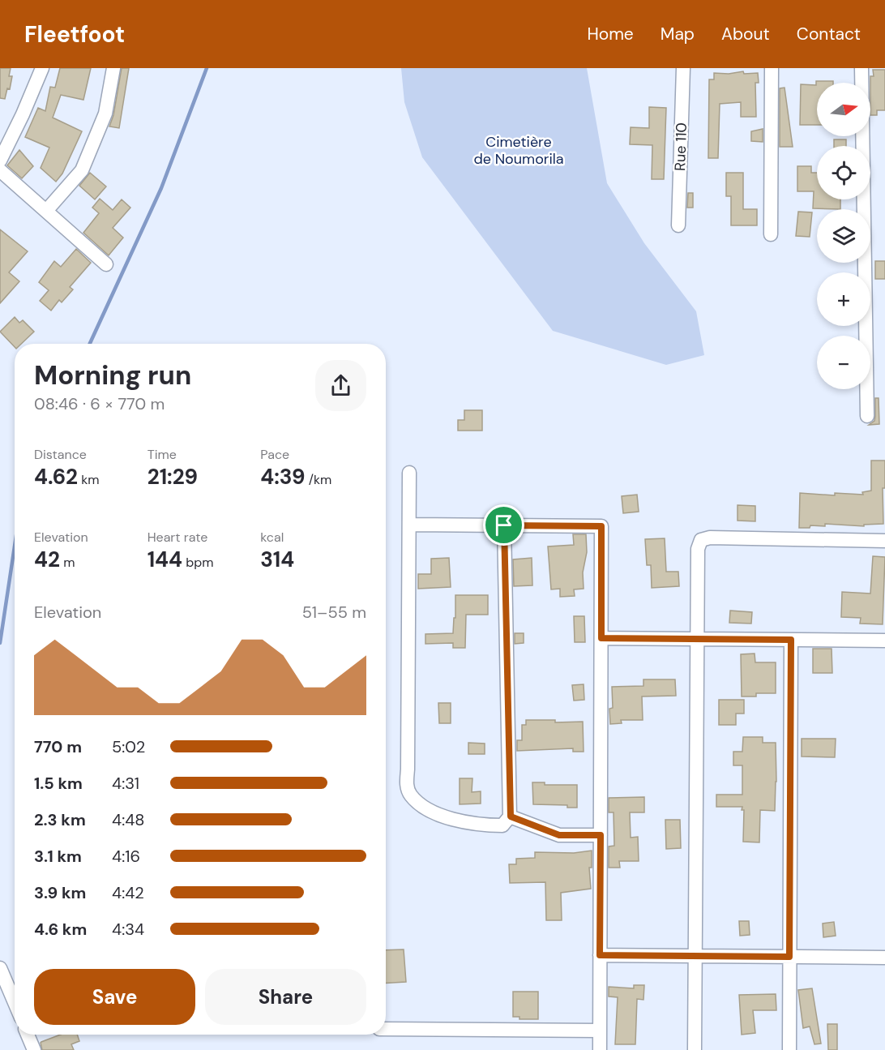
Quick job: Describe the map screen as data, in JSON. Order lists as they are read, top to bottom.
{
  "streets": {
    "street": ["Rue 110"]
  },
  "parks": ["Cimetière de Noumorila"],
  "north": "right",
  "page": {
    "header": "Fleetfoot",
    "nav": [
      "Home",
      "Map",
      "About",
      "Contact"
    ],
    "map_buttons": ["+", "−"],
    "heading": ["Morning run", "08:46 · 6 × 770 m"],
    "stats": [
      ["Distance", "4.62 km"],
      ["Time", "21:29"],
      ["Pace", "4:39 /km"],
      ["Elevation", "42 m"],
      ["Heart rate", "144 bpm"],
      ["kcal", "314"]
    ],
    "chart": ["Elevation", "51–55 m"],
    "list": [
      {
        "name": "770 m",
        "note": "5:02"
      },
      {
        "name": "1.5 km",
        "note": "4:31"
      },
      {
        "name": "2.3 km",
        "note": "4:48"
      },
      {
        "name": "3.1 km",
        "note": "4:16"
      },
      {
        "name": "3.9 km",
        "note": "4:42"
      },
      {
        "name": "4.6 km",
        "note": "4:34"
      }
    ],
    "buttons": ["Save", "Share"]
  }
}
